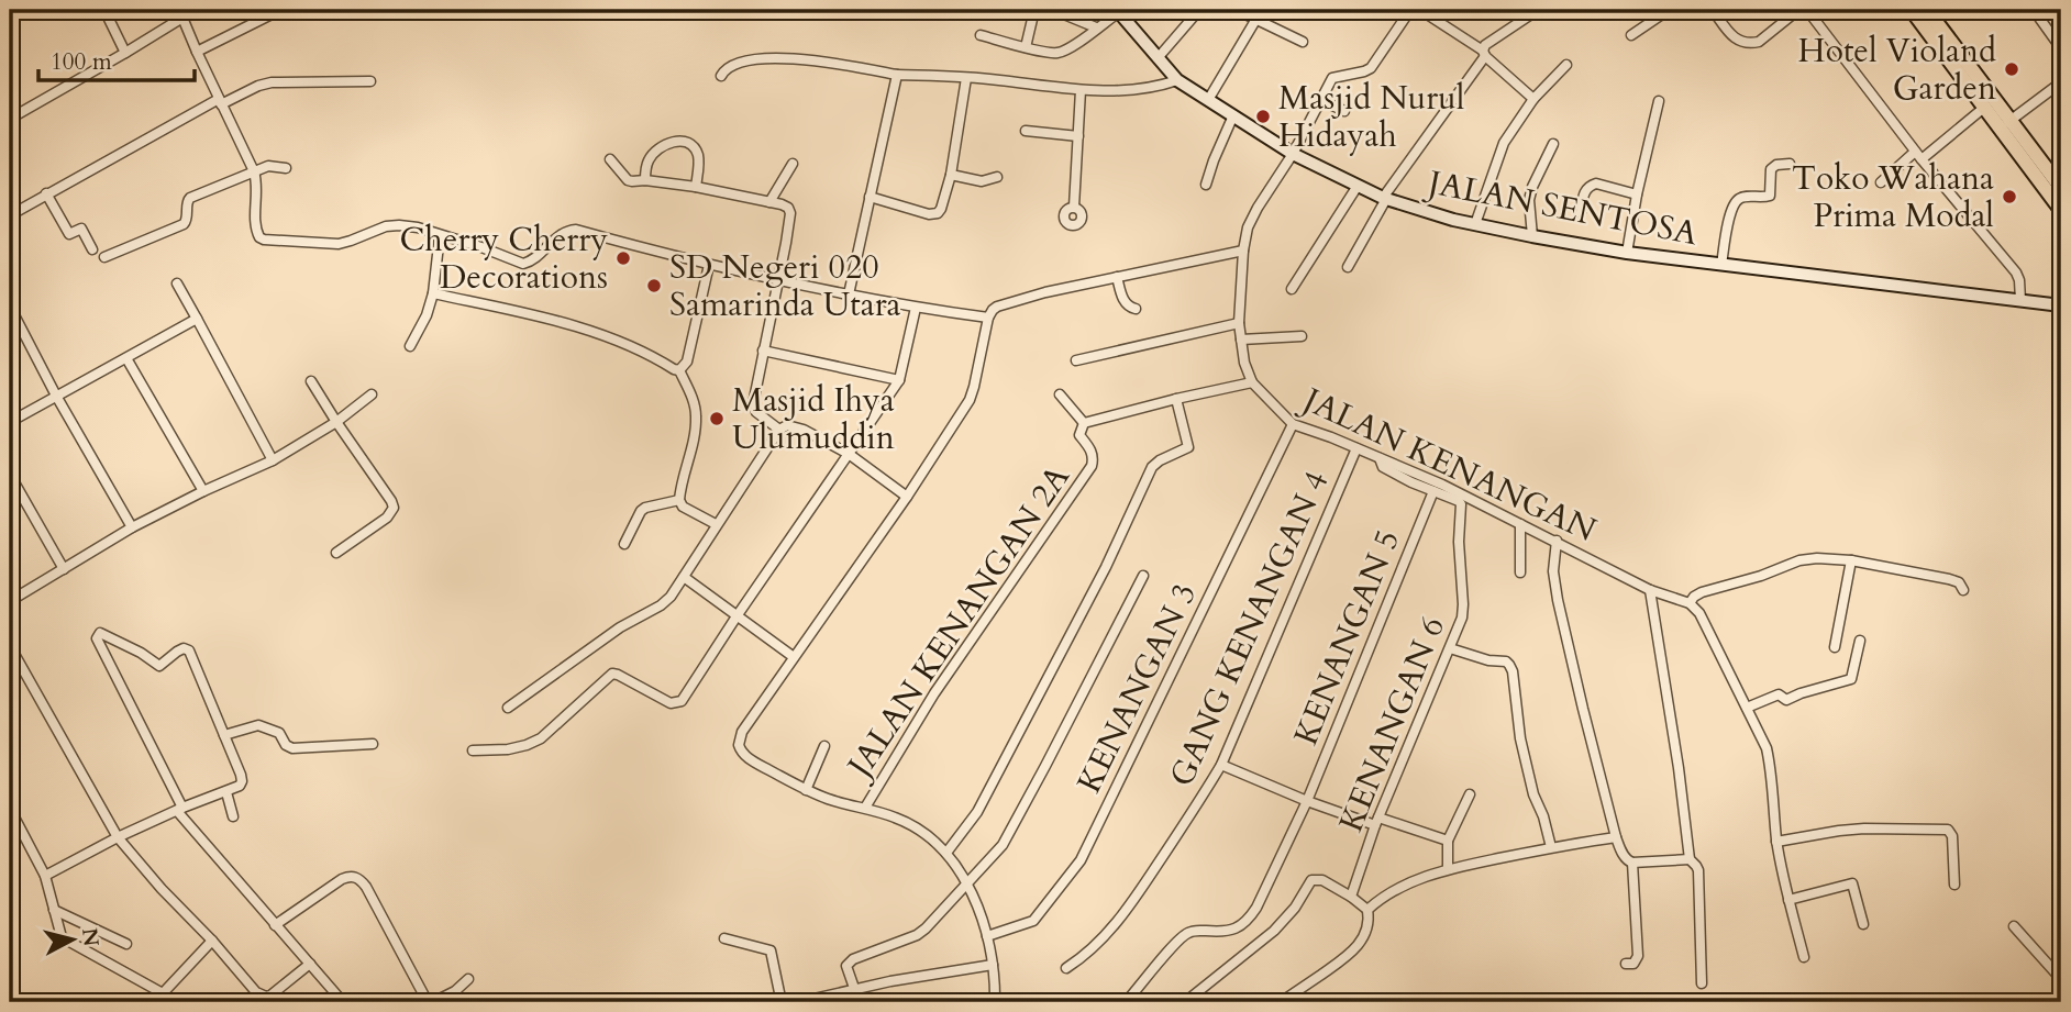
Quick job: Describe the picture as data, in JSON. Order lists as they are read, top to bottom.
{
  "streets": {
    "street": [
      "JALAN SENTOSA",
      "JALAN KENANGAN",
      "JALAN KENANGAN 2A",
      "GANG KENANGAN 4",
      "KENANGAN 5",
      "KENANGAN 3",
      "KENANGAN 6"
    ]
  },
  "crossings": [
    ["JALAN SENTOSA", "JALAN KENANGAN"],
    ["JALAN KENANGAN", "GANG KENANGAN 4"],
    ["JALAN KENANGAN", "KENANGAN 3"],
    ["JALAN KENANGAN", "KENANGAN 6"],
    ["KENANGAN 5", "KENANGAN 6"]
  ],
  "places": [
    "Hotel Violand Garden",
    "Masjid Nurul Hidayah",
    "Toko Wahana Prima Modal",
    "Cherry Cherry Decorations",
    "SD Negeri 020 Samarinda Utara",
    "Masjid Ihya Ulumuddin"
  ],
  "scale_bar": "100 m",
  "north": "right"
}
